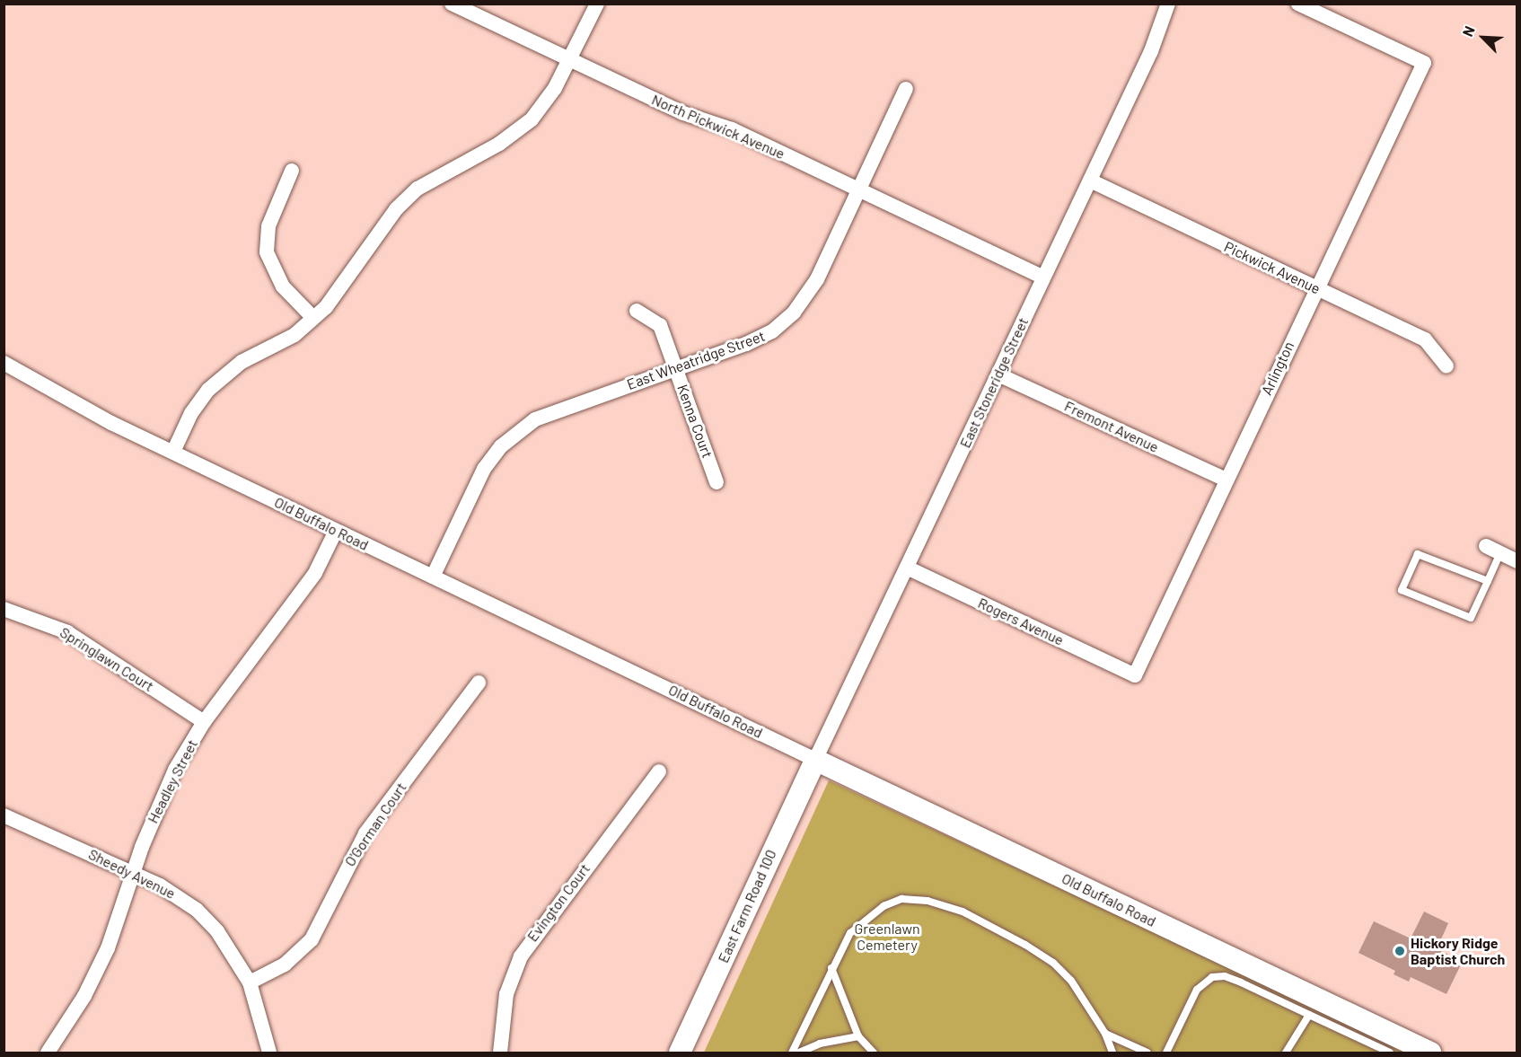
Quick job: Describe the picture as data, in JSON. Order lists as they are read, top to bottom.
{
  "streets": {
    "street": [
      "North Pickwick Avenue",
      "Pickwick Avenue",
      "East Wheatridge Street",
      "Arlington",
      "East Stoneridge Street",
      "Kenna Court",
      "Fremont Avenue",
      "Old Buffalo Road",
      "Rogers Avenue",
      "Springlawn Court",
      "Headley Street",
      "O'Gorman Court",
      "Sheedy Avenue",
      "Evington Court",
      "East Farm Road 100"
    ]
  },
  "crossings": [
    ["North Pickwick Avenue", "East Wheatridge Street"],
    ["North Pickwick Avenue", "East Stoneridge Street"],
    ["Pickwick Avenue", "Arlington"],
    ["Pickwick Avenue", "East Stoneridge Street"],
    ["East Wheatridge Street", "Kenna Court"],
    ["East Wheatridge Street", "Old Buffalo Road"],
    ["Arlington", "Fremont Avenue"],
    ["Arlington", "Rogers Avenue"],
    ["East Stoneridge Street", "Fremont Avenue"],
    ["East Stoneridge Street", "Old Buffalo Road"],
    ["East Stoneridge Street", "Rogers Avenue"],
    ["East Stoneridge Street", "East Farm Road 100"],
    ["Old Buffalo Road", "Headley Street"],
    ["Old Buffalo Road", "East Farm Road 100"],
    ["Springlawn Court", "Headley Street"],
    ["Headley Street", "Sheedy Avenue"],
    ["O'Gorman Court", "Sheedy Avenue"]
  ],
  "parks": ["Greenlawn Cemetery"],
  "places": ["Hickory Ridge Baptist Church"],
  "north": "top left"
}
